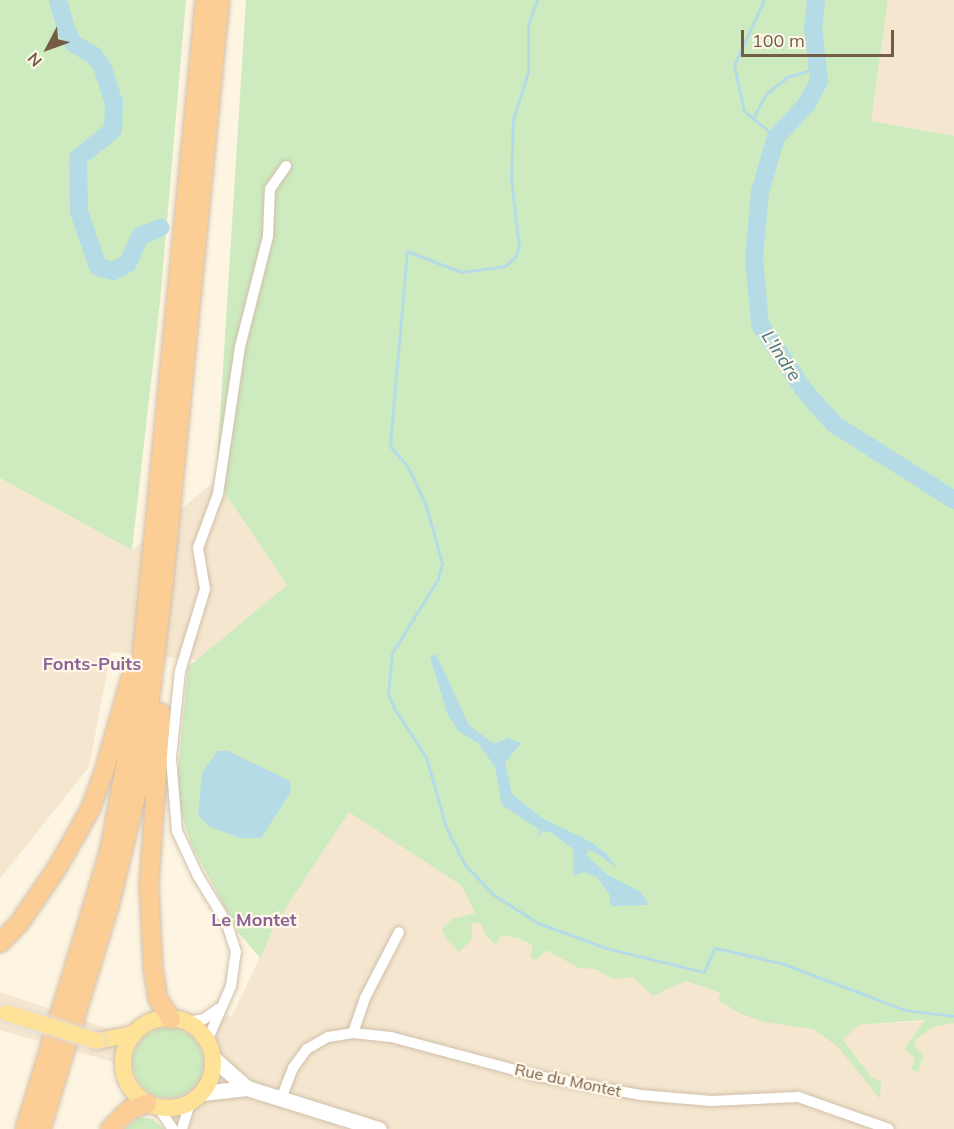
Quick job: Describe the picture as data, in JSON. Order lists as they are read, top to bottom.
{
  "streets": {
    "street": ["Rue du Montet"]
  },
  "districts": ["Fonts-Puits", "Le Montet"],
  "water": ["L'Indre"],
  "scale_bar": "100 m",
  "north": "bottom left"
}
